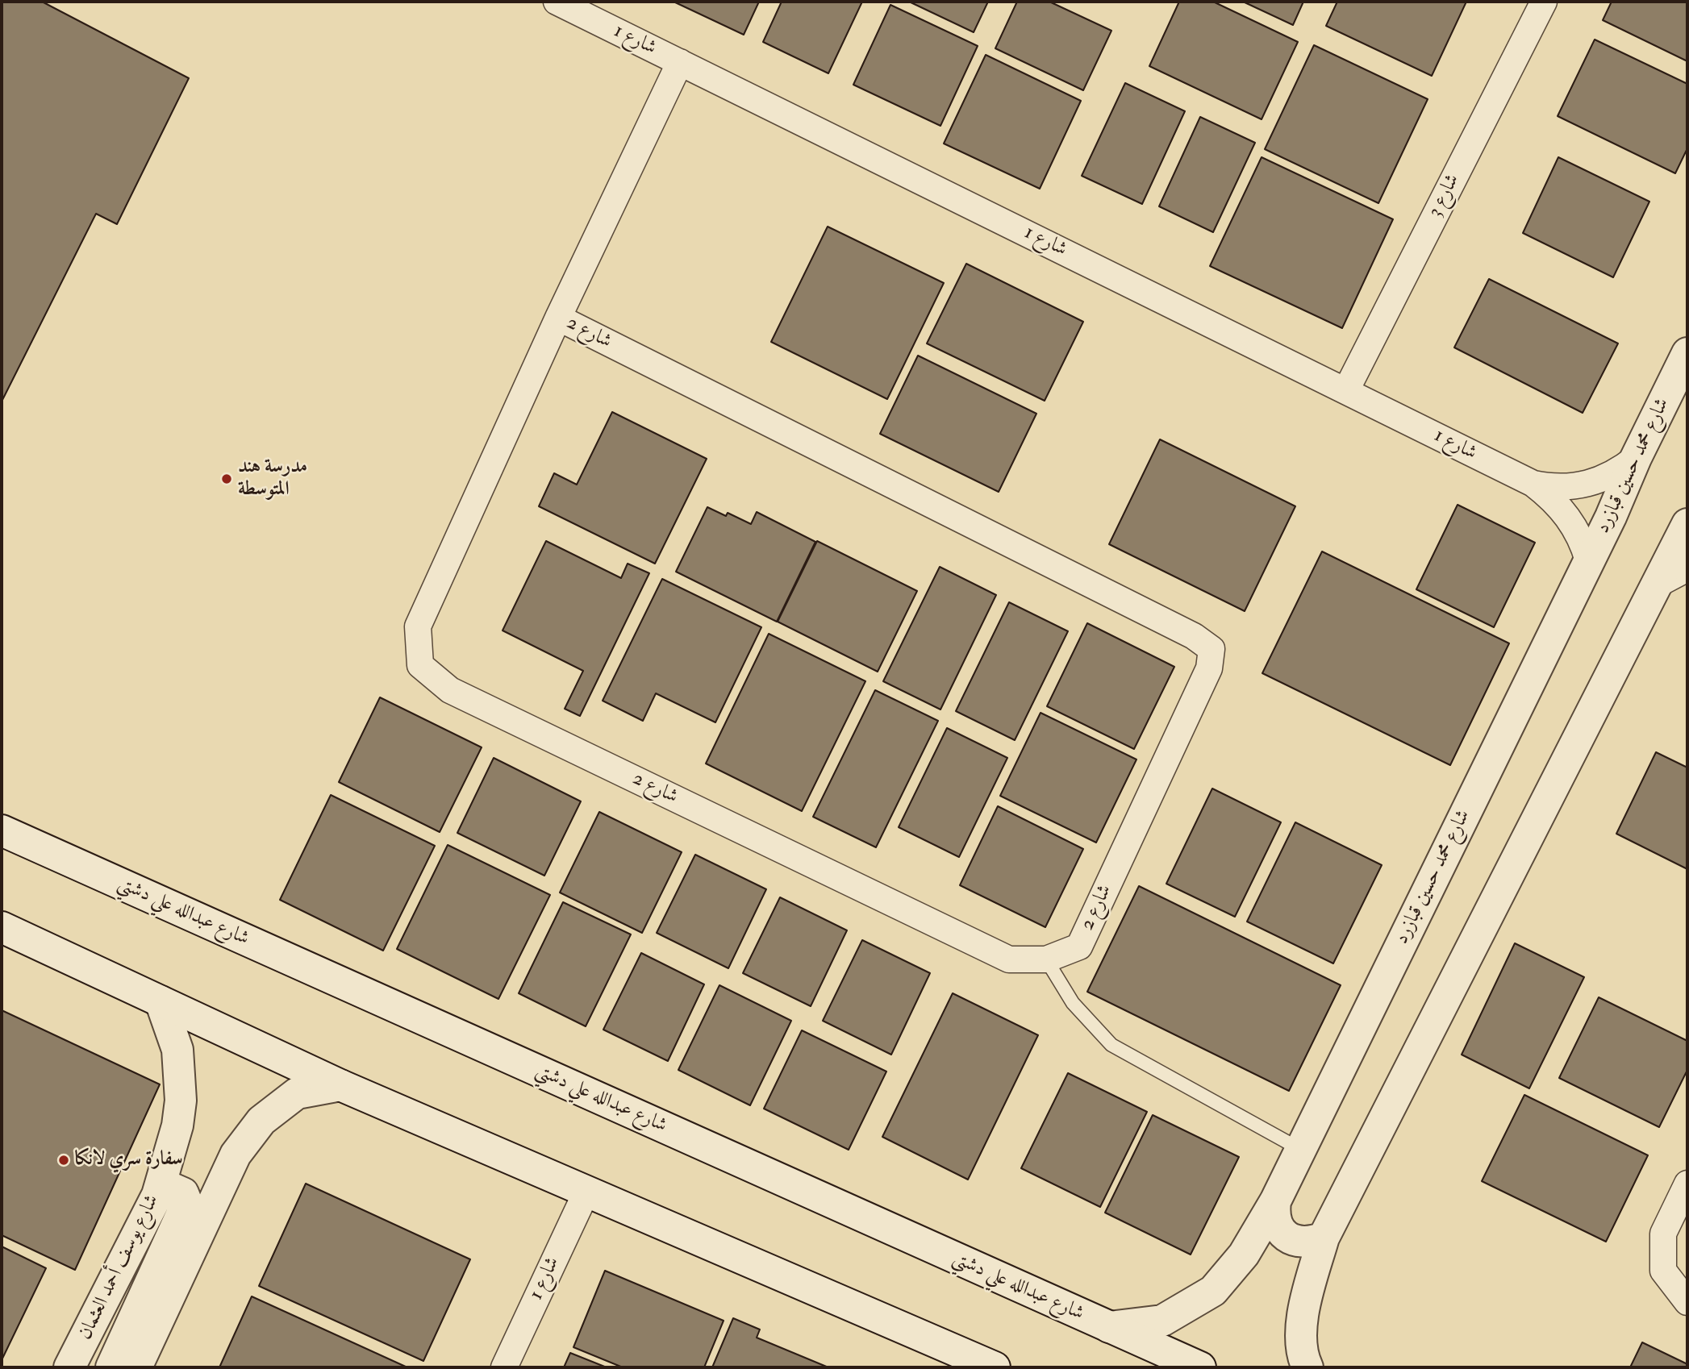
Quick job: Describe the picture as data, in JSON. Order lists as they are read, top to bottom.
{
  "streets": {
    "street": [
      "شارع 1",
      "شارع 3",
      "شارع 2",
      "شارع محمد حسين قبازرد",
      "شارع عبدالله علي دشتي",
      "شارع يوسف أحمد العثمان"
    ]
  },
  "crossings": [
    ["شارع 1", "شارع 3"],
    ["شارع 1", "شارع 2"],
    ["شارع 1", "شارع محمد حسين قبازرد"],
    ["شارع محمد حسين قبازرد", "شارع عبدالله علي دشتي"]
  ],
  "places": ["مدرسة هند المتوسطة", "سفارة سري لانكا"]
}
